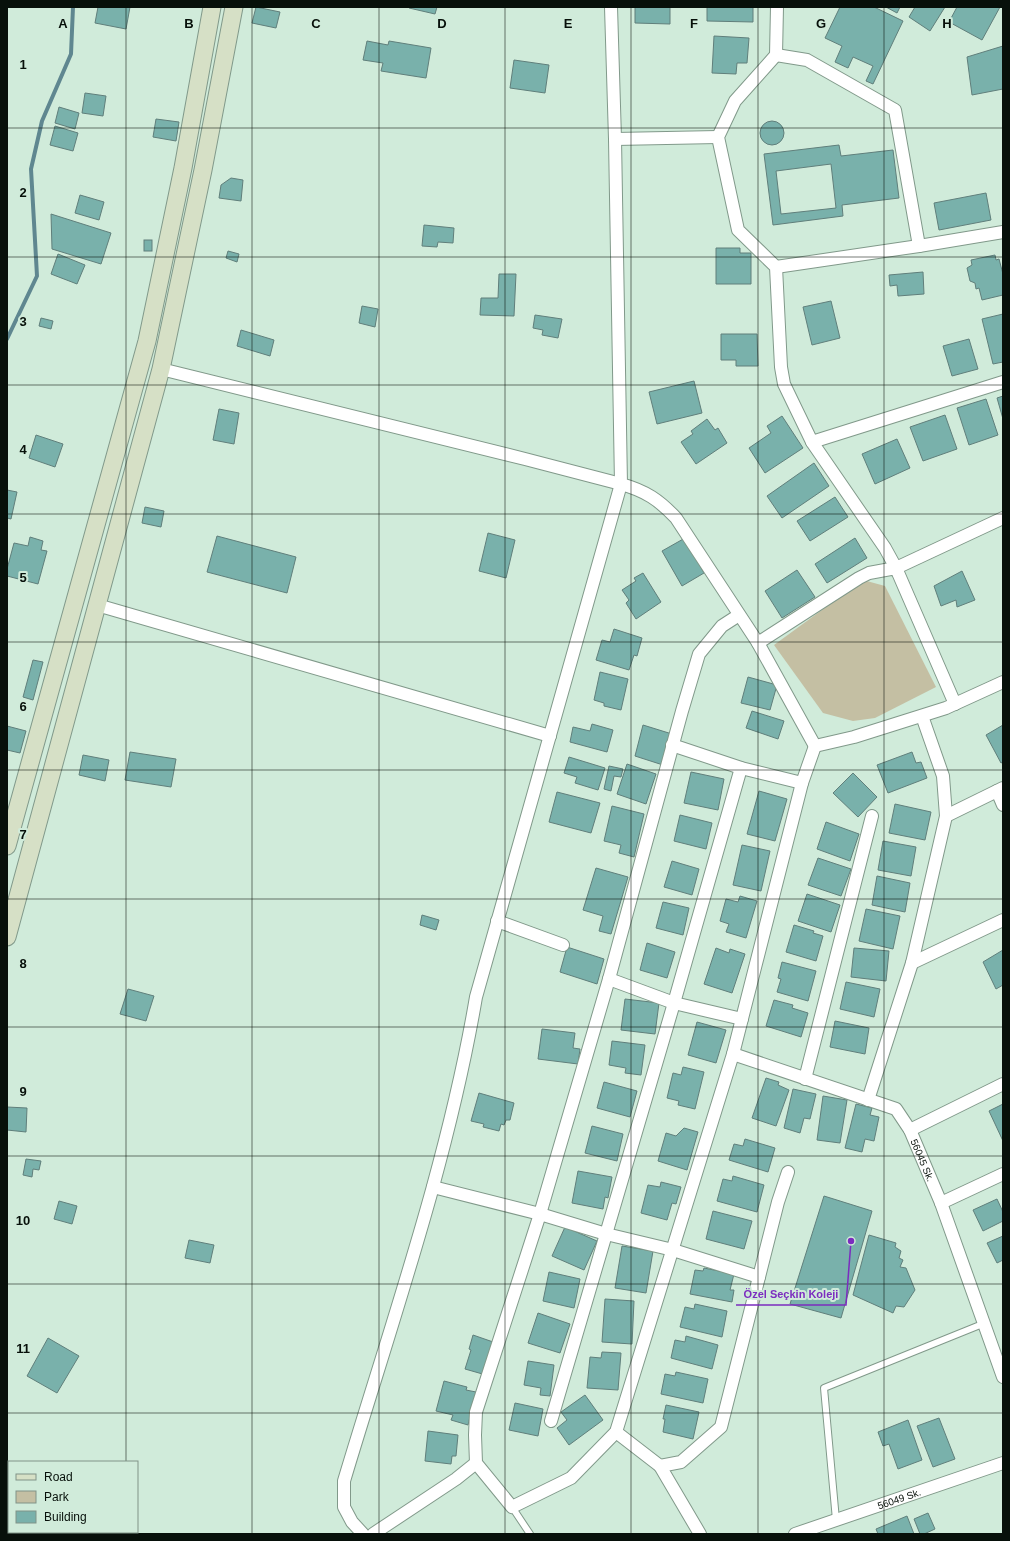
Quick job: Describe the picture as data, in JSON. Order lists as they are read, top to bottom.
{
  "streets": {
    "street": ["56045 Sk.", "56049 Sk."]
  },
  "places": ["Özel Seçkin Koleji"],
  "legend": ["Road", "Park", "Building"],
  "grid": {
    "columns": [
      "A",
      "B",
      "C",
      "D",
      "E",
      "F",
      "G",
      "H"
    ],
    "rows": [
      "1",
      "2",
      "3",
      "4",
      "5",
      "6",
      "7",
      "8",
      "9",
      "10",
      "11"
    ]
  }
}
